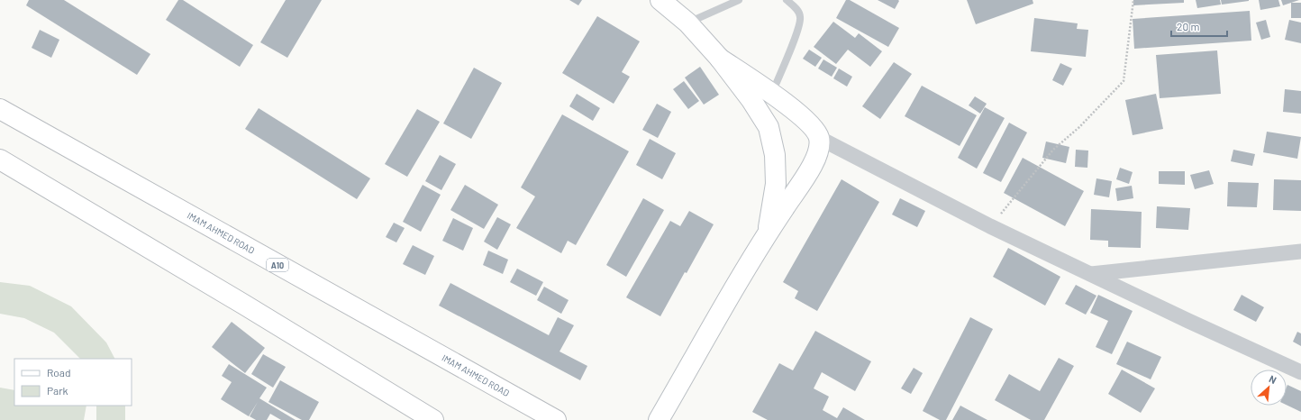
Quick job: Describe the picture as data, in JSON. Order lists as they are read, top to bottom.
{
  "streets": {
    "main road": ["IMAM AHMED ROAD", "A10"]
  },
  "legend": ["Road", "Park"],
  "scale_bar": "20 m",
  "north": "top right"
}
